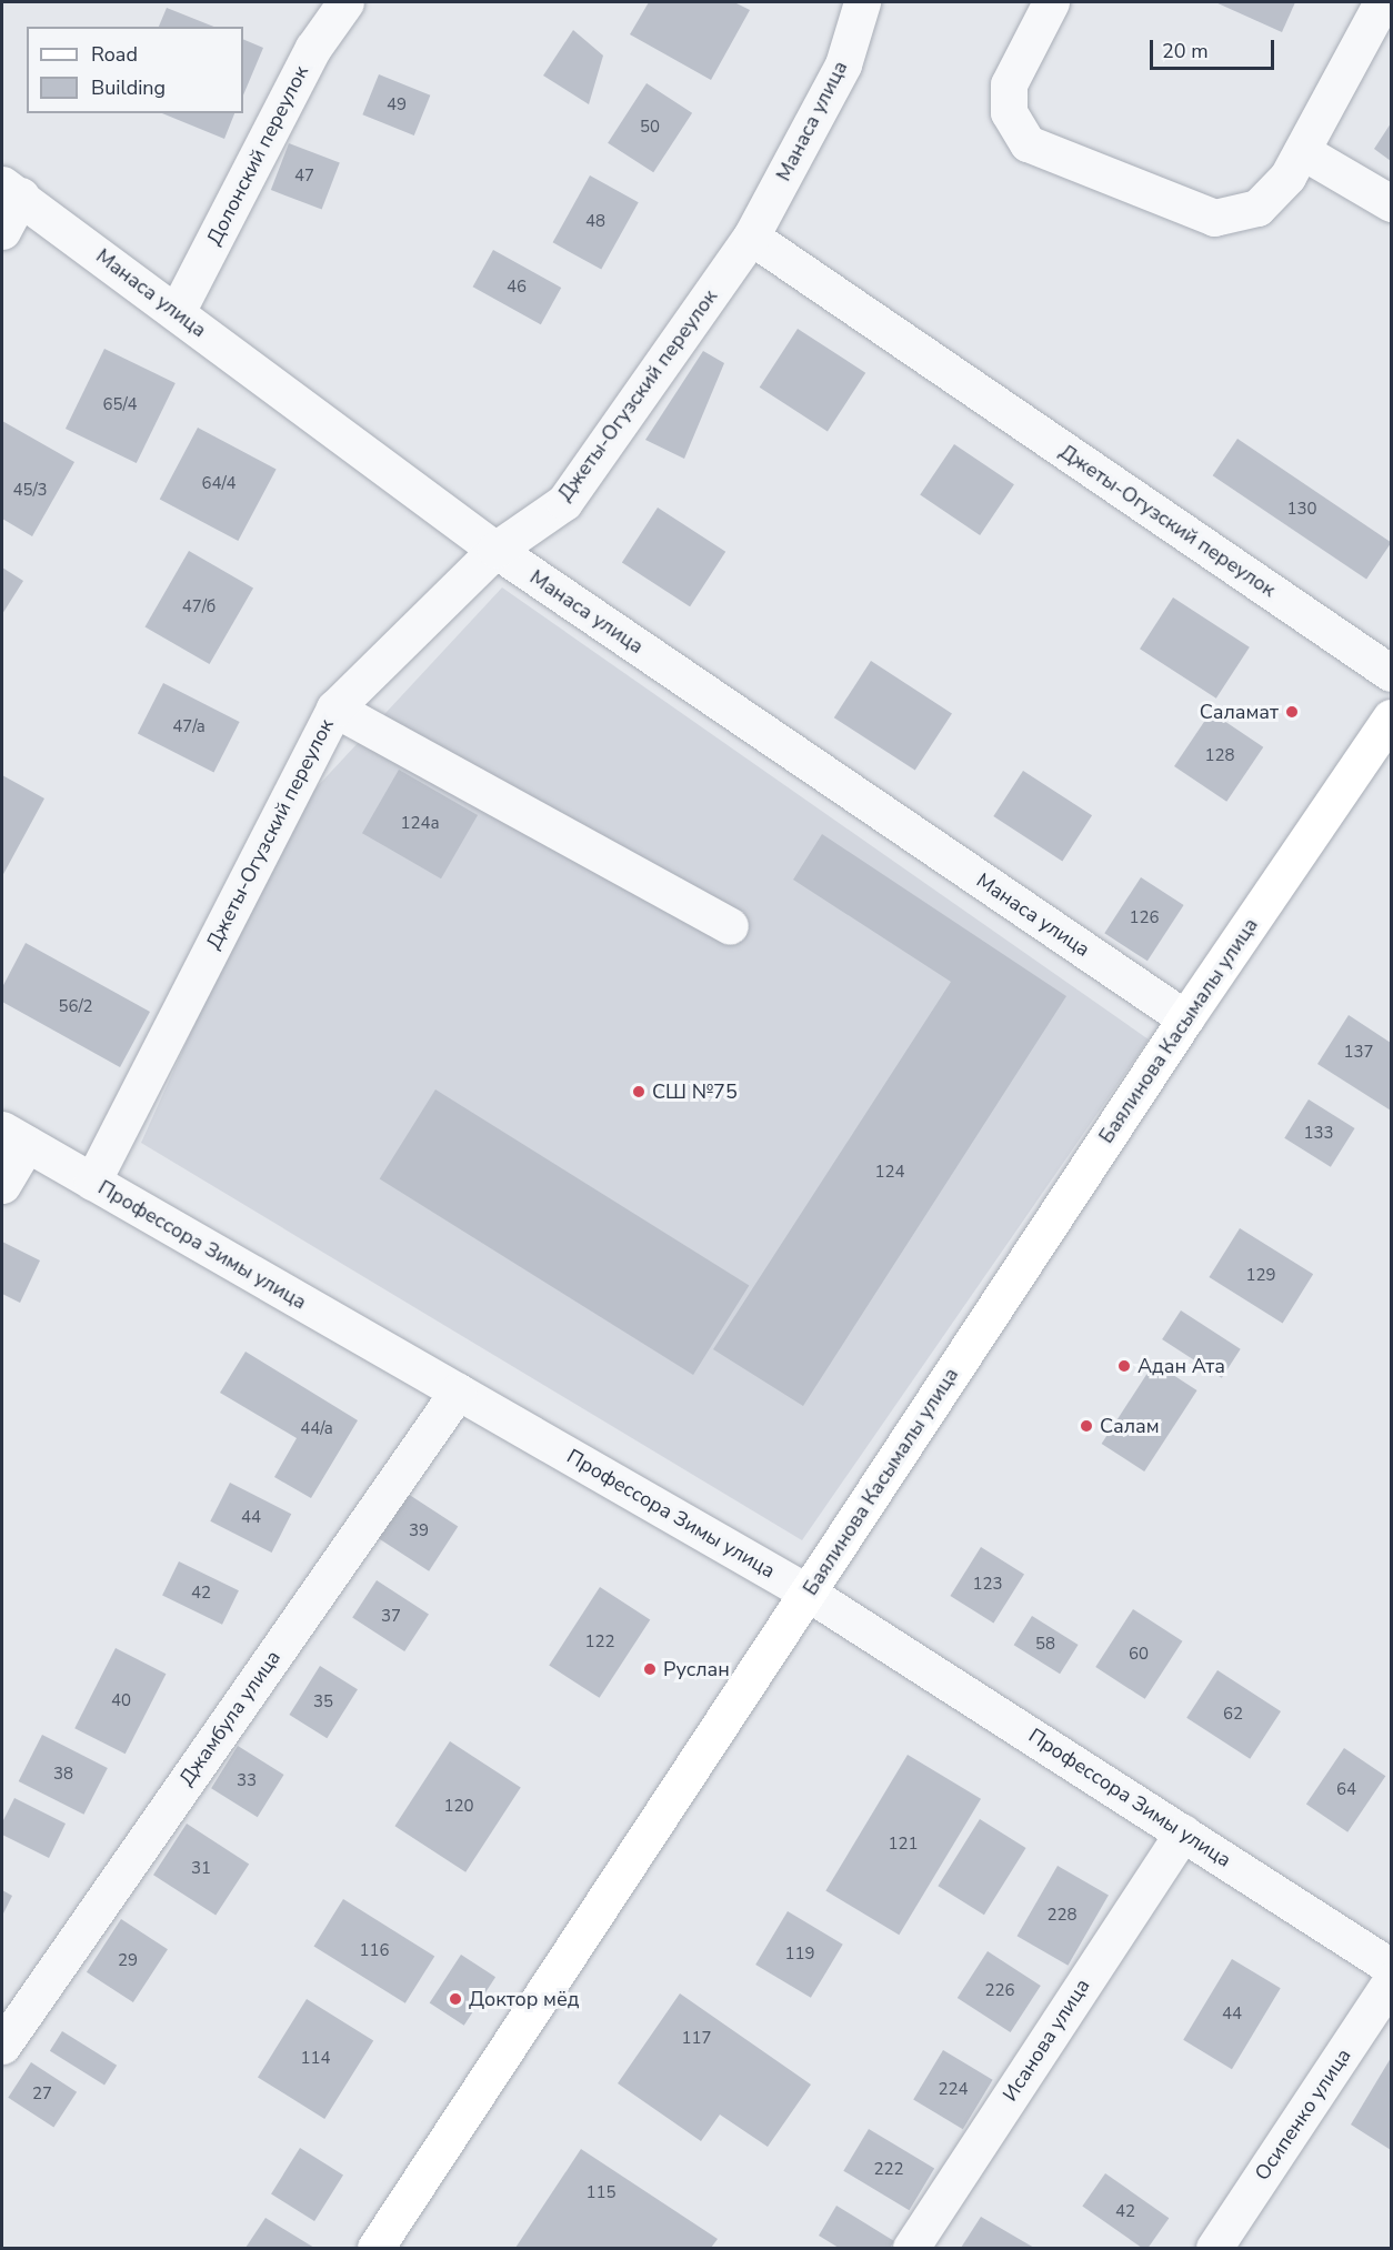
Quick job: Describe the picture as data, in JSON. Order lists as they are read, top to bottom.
{
  "streets": {
    "main road": ["Баялинова Касымалы улица"],
    "street": [
      "Манаса улица",
      "Долонский переулок",
      "Джеты-Огузский переулок",
      "Профессора Зимы улица",
      "Джамбула улица",
      "Исанова улица",
      "Осипенко улица"
    ]
  },
  "crossings": [
    ["Манаса улица", "Долонский переулок"],
    ["Манаса улица", "Джеты-Огузский переулок"],
    ["Манаса улица", "Баялинова Касымалы улица"],
    ["Джеты-Огузский переулок", "Профессора Зимы улица"],
    ["Баялинова Касымалы улица", "Профессора Зимы улица"],
    ["Профессора Зимы улица", "Джамбула улица"],
    ["Профессора Зимы улица", "Исанова улица"]
  ],
  "places": [
    "Саламат",
    "СШ №75",
    "Адан Ата",
    "Салам",
    "Руслан",
    "Доктор мёд"
  ],
  "house_numbers": [
    "49",
    "50",
    "47",
    "48",
    "46",
    "65/4",
    "64/4",
    "45/3",
    "130",
    "47/б",
    "47/a",
    "128",
    "124а",
    "126",
    "56/2",
    "137",
    "133",
    "124",
    "129",
    "44/a",
    "44",
    "39",
    "123",
    "42",
    "37",
    "122",
    "58",
    "60",
    "40",
    "35",
    "62",
    "38",
    "33",
    "64",
    "120",
    "121",
    "31",
    "228",
    "116",
    "119",
    "29",
    "226",
    "44",
    "117",
    "114",
    "224",
    "27",
    "222",
    "115",
    "42"
  ],
  "legend": ["Road", "Building"],
  "scale_bar": "20 m"
}
